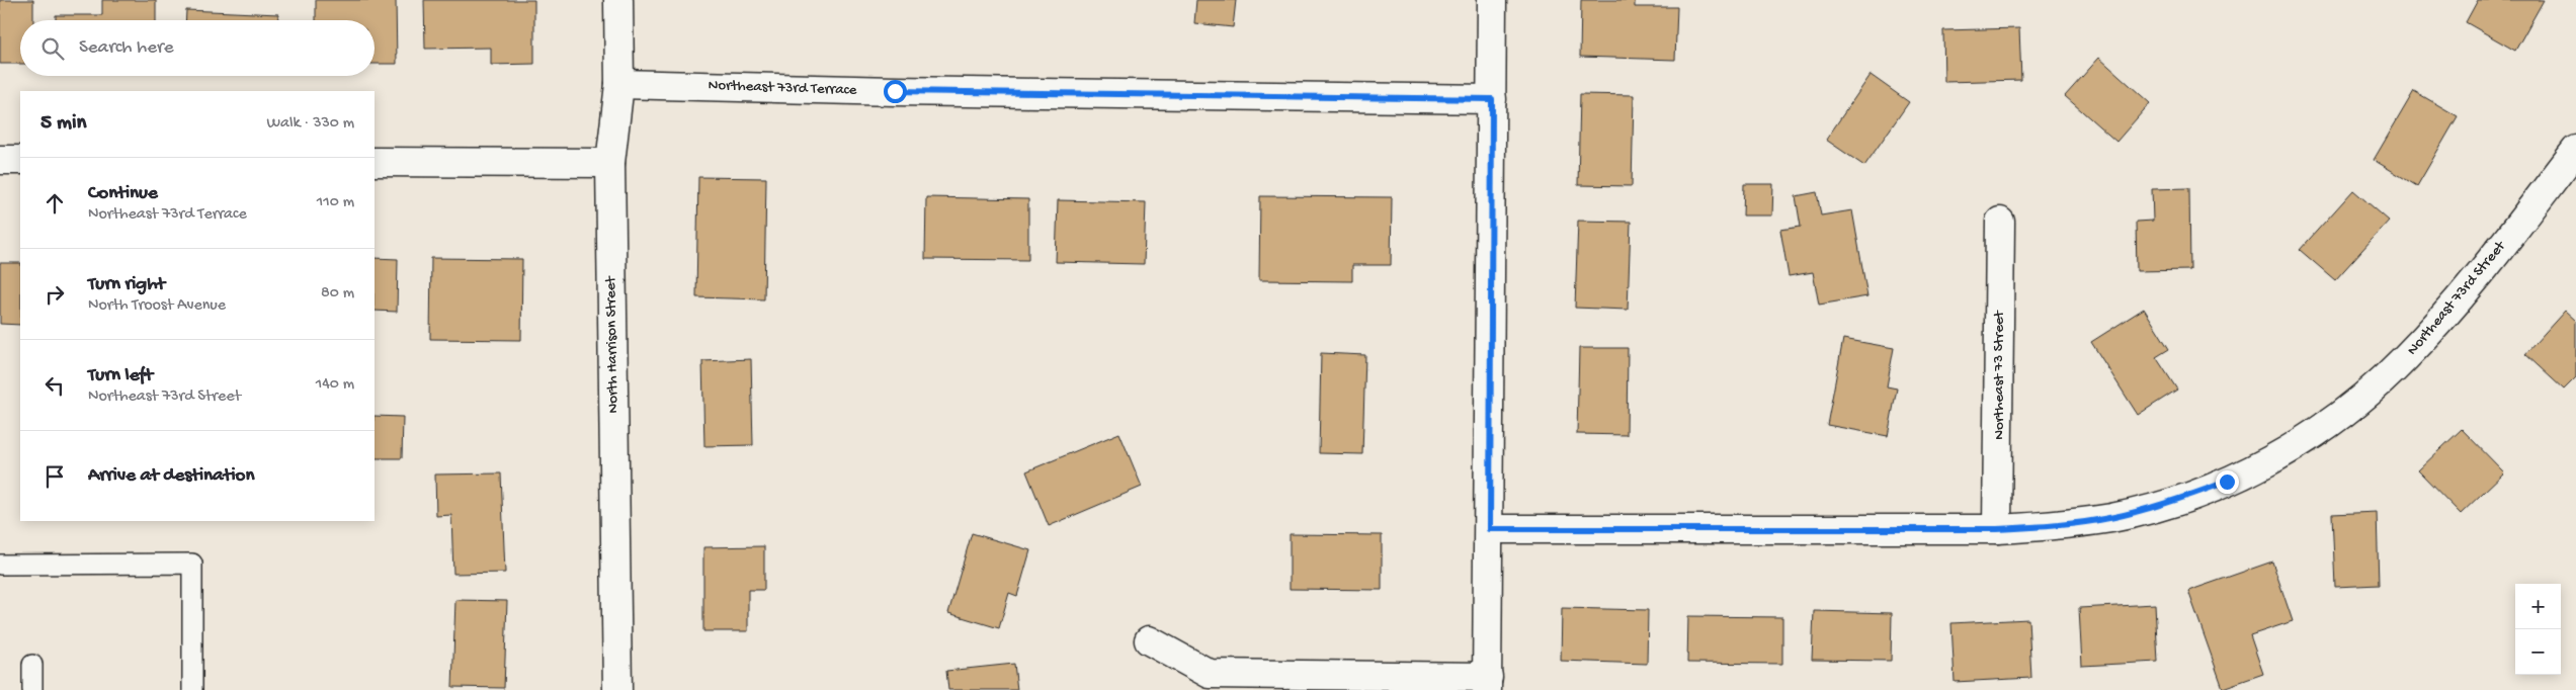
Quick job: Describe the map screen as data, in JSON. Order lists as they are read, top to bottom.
{
  "streets": {
    "street": [
      "Northeast 73rd Terrace",
      "Northeast 73rd Street",
      "North Harrison Street",
      "Northeast 73 Street"
    ]
  },
  "crossings": [
    ["Northeast 73rd Terrace", "North Harrison Street"],
    ["Northeast 73rd Street", "Northeast 73 Street"]
  ],
  "page": {
    "search": "Search here",
    "heading": ["5 min", "Walk · 330 m"],
    "list": [
      ["Continue", "Northeast 73rd Terrace", "110 m"],
      ["Turn right", "North Troost Avenue", "80 m"],
      ["Turn left", "Northeast 73rd Street", "140 m"],
      "Arrive at destination"
    ],
    "map_buttons": ["+", "−"]
  }
}
